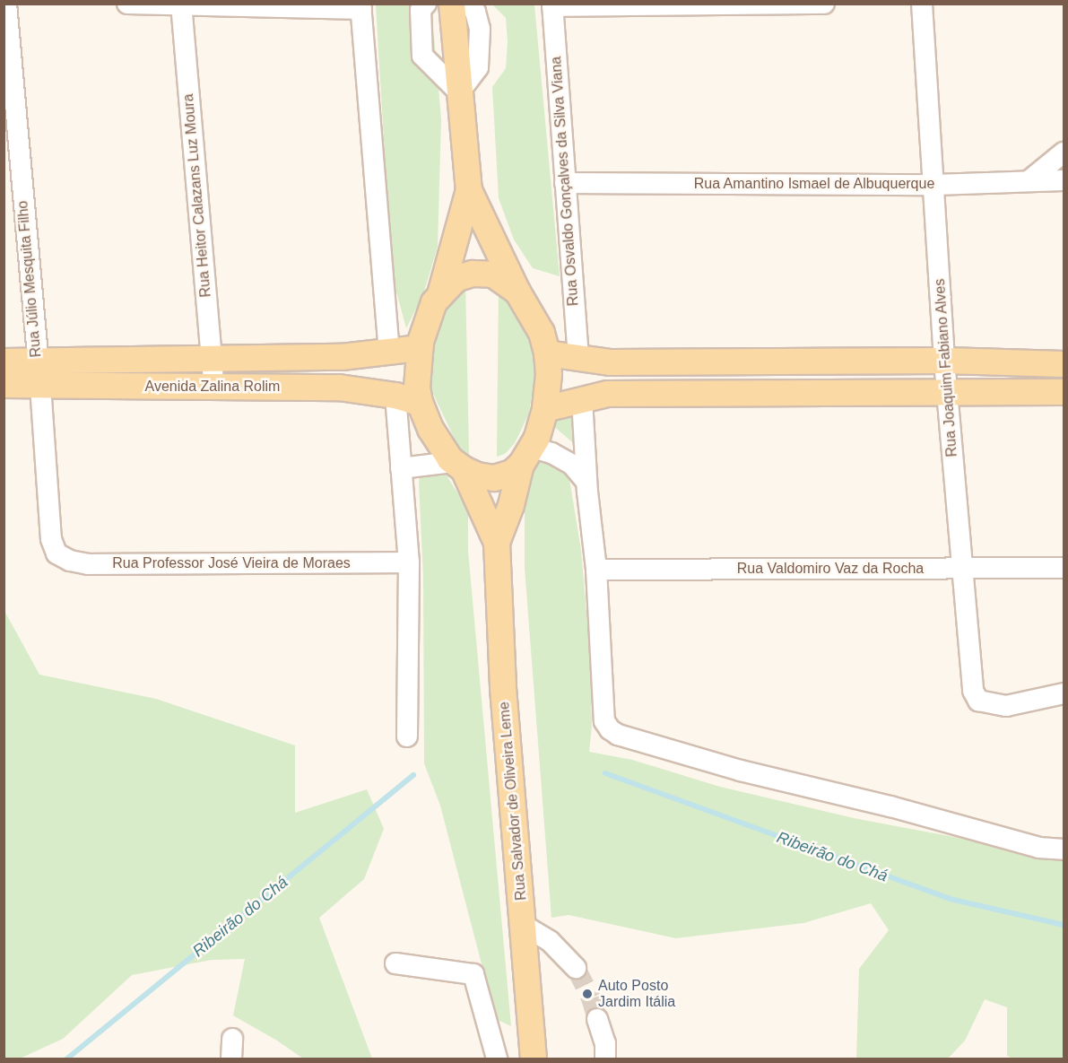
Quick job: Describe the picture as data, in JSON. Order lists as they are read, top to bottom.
{
  "streets": {
    "main road": ["Avenida Zalina Rolim", "Rua Salvador de Oliveira Leme"],
    "street": [
      "Rua Osvaldo Gonçalves da Silva Viana",
      "Rua Amantino Ismael de Albuquerque",
      "Rua Heitor Calazans Luz Moura",
      "Rua Júlio Mesquita Filho",
      "Rua Joaquim Fabiano Alves",
      "Rua Professor José Vieira de Moraes",
      "Rua Valdomiro Vaz da Rocha"
    ]
  },
  "crossings": [
    ["Rua Osvaldo Gonçalves da Silva Viana", "Rua Amantino Ismael de Albuquerque"],
    ["Rua Amantino Ismael de Albuquerque", "Rua Joaquim Fabiano Alves"],
    ["Rua Heitor Calazans Luz Moura", "Avenida Zalina Rolim"],
    ["Rua Júlio Mesquita Filho", "Avenida Zalina Rolim"],
    ["Rua Júlio Mesquita Filho", "Rua Professor José Vieira de Moraes"],
    ["Rua Joaquim Fabiano Alves", "Rua Valdomiro Vaz da Rocha"]
  ],
  "water": ["Ribeirão do Chá"],
  "places": ["Auto Posto Jardim Itália"]
}
